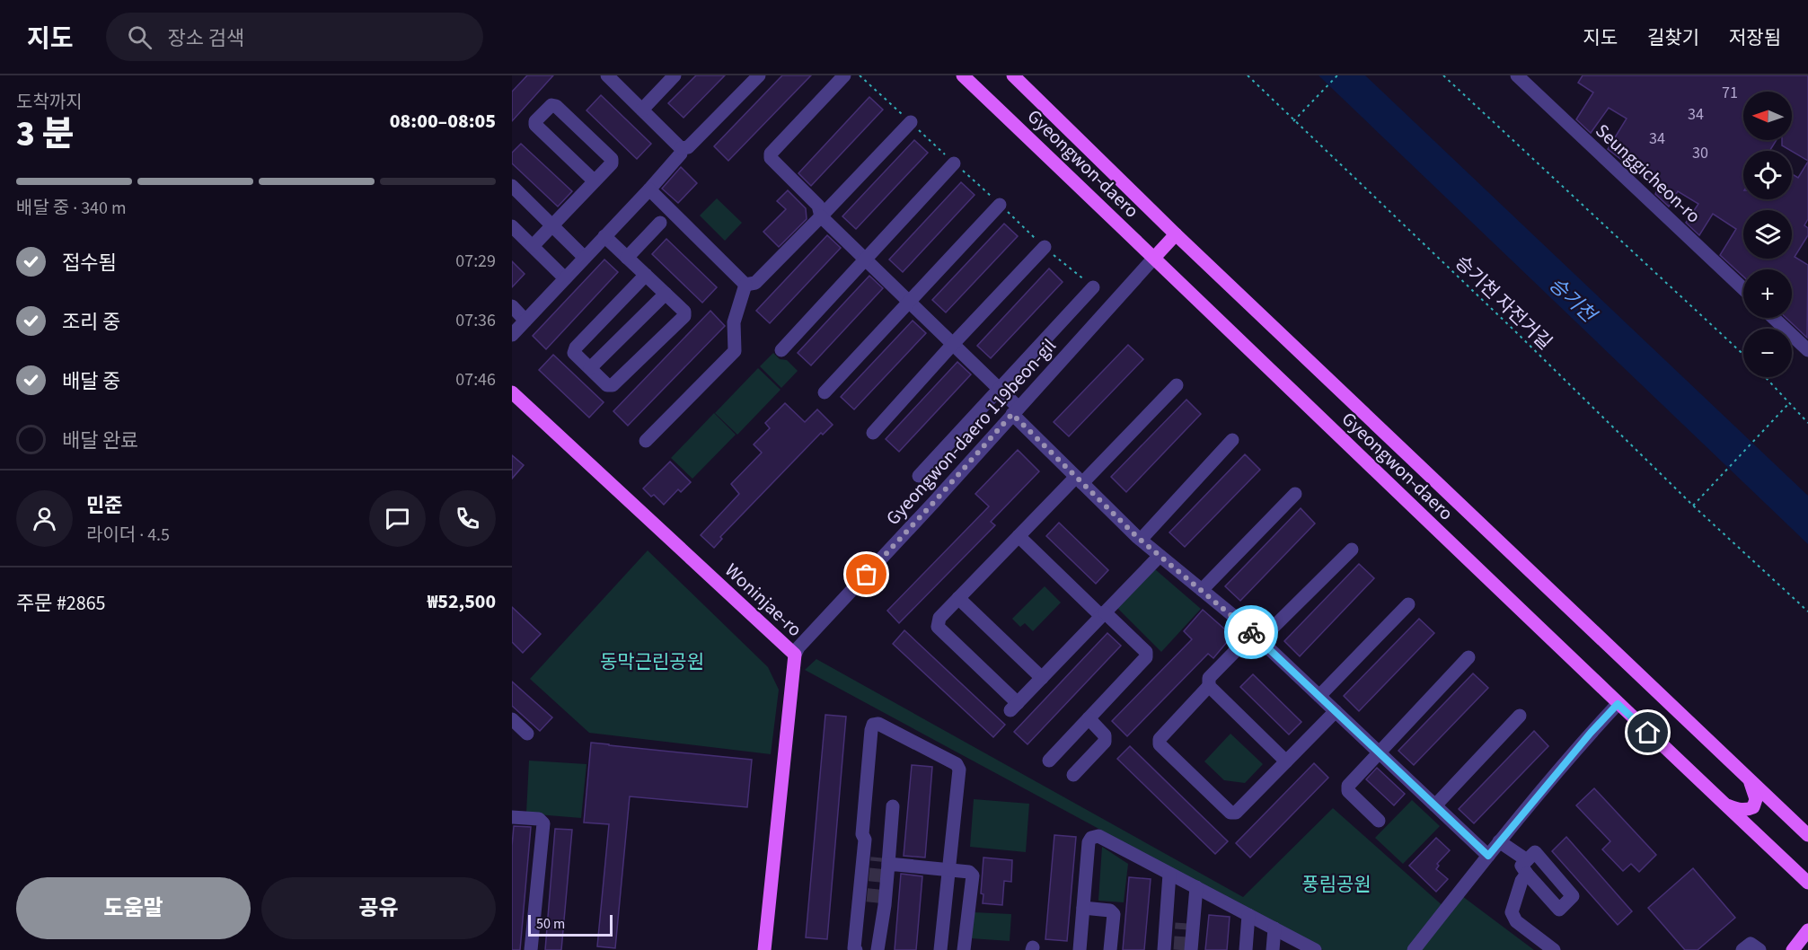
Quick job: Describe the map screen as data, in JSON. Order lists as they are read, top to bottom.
{
  "streets": {
    "main road": ["Gyeongwon-daero", "Gyeongwon-daero 119beon-gil", "Woninjae-ro"],
    "street": ["Seunggicheon-ro"],
    "path": ["승기천 자전거길"]
  },
  "crossings": [
    ["Gyeongwon-daero", "Gyeongwon-daero 119beon-gil"],
    ["Gyeongwon-daero 119beon-gil", "Woninjae-ro"]
  ],
  "water": ["승기천"],
  "parks": ["동막근린공원", "풍림공원"],
  "house_numbers": [
    "71",
    "34",
    "34",
    "30"
  ],
  "scale_bar": "50 m",
  "north": "left",
  "page": {
    "header": "지도",
    "search": "장소 검색",
    "nav": ["지도", "길찾기", "저장됨"],
    "heading": ["3 분", "도착까지", "08:00–08:05"],
    "panel": [
      "민준",
      "라이더 · 4.5",
      "주문 #2865",
      "₩52,500"
    ],
    "map_buttons": ["+", "−"],
    "bar": "배달 중 · 340 m",
    "list": [
      ["접수됨", "07:29"],
      ["조리 중", "07:36"],
      ["배달 중", "07:46"],
      "배달 완료"
    ],
    "buttons": ["도움말", "공유"],
    "scale": "50 m"
  }
}
